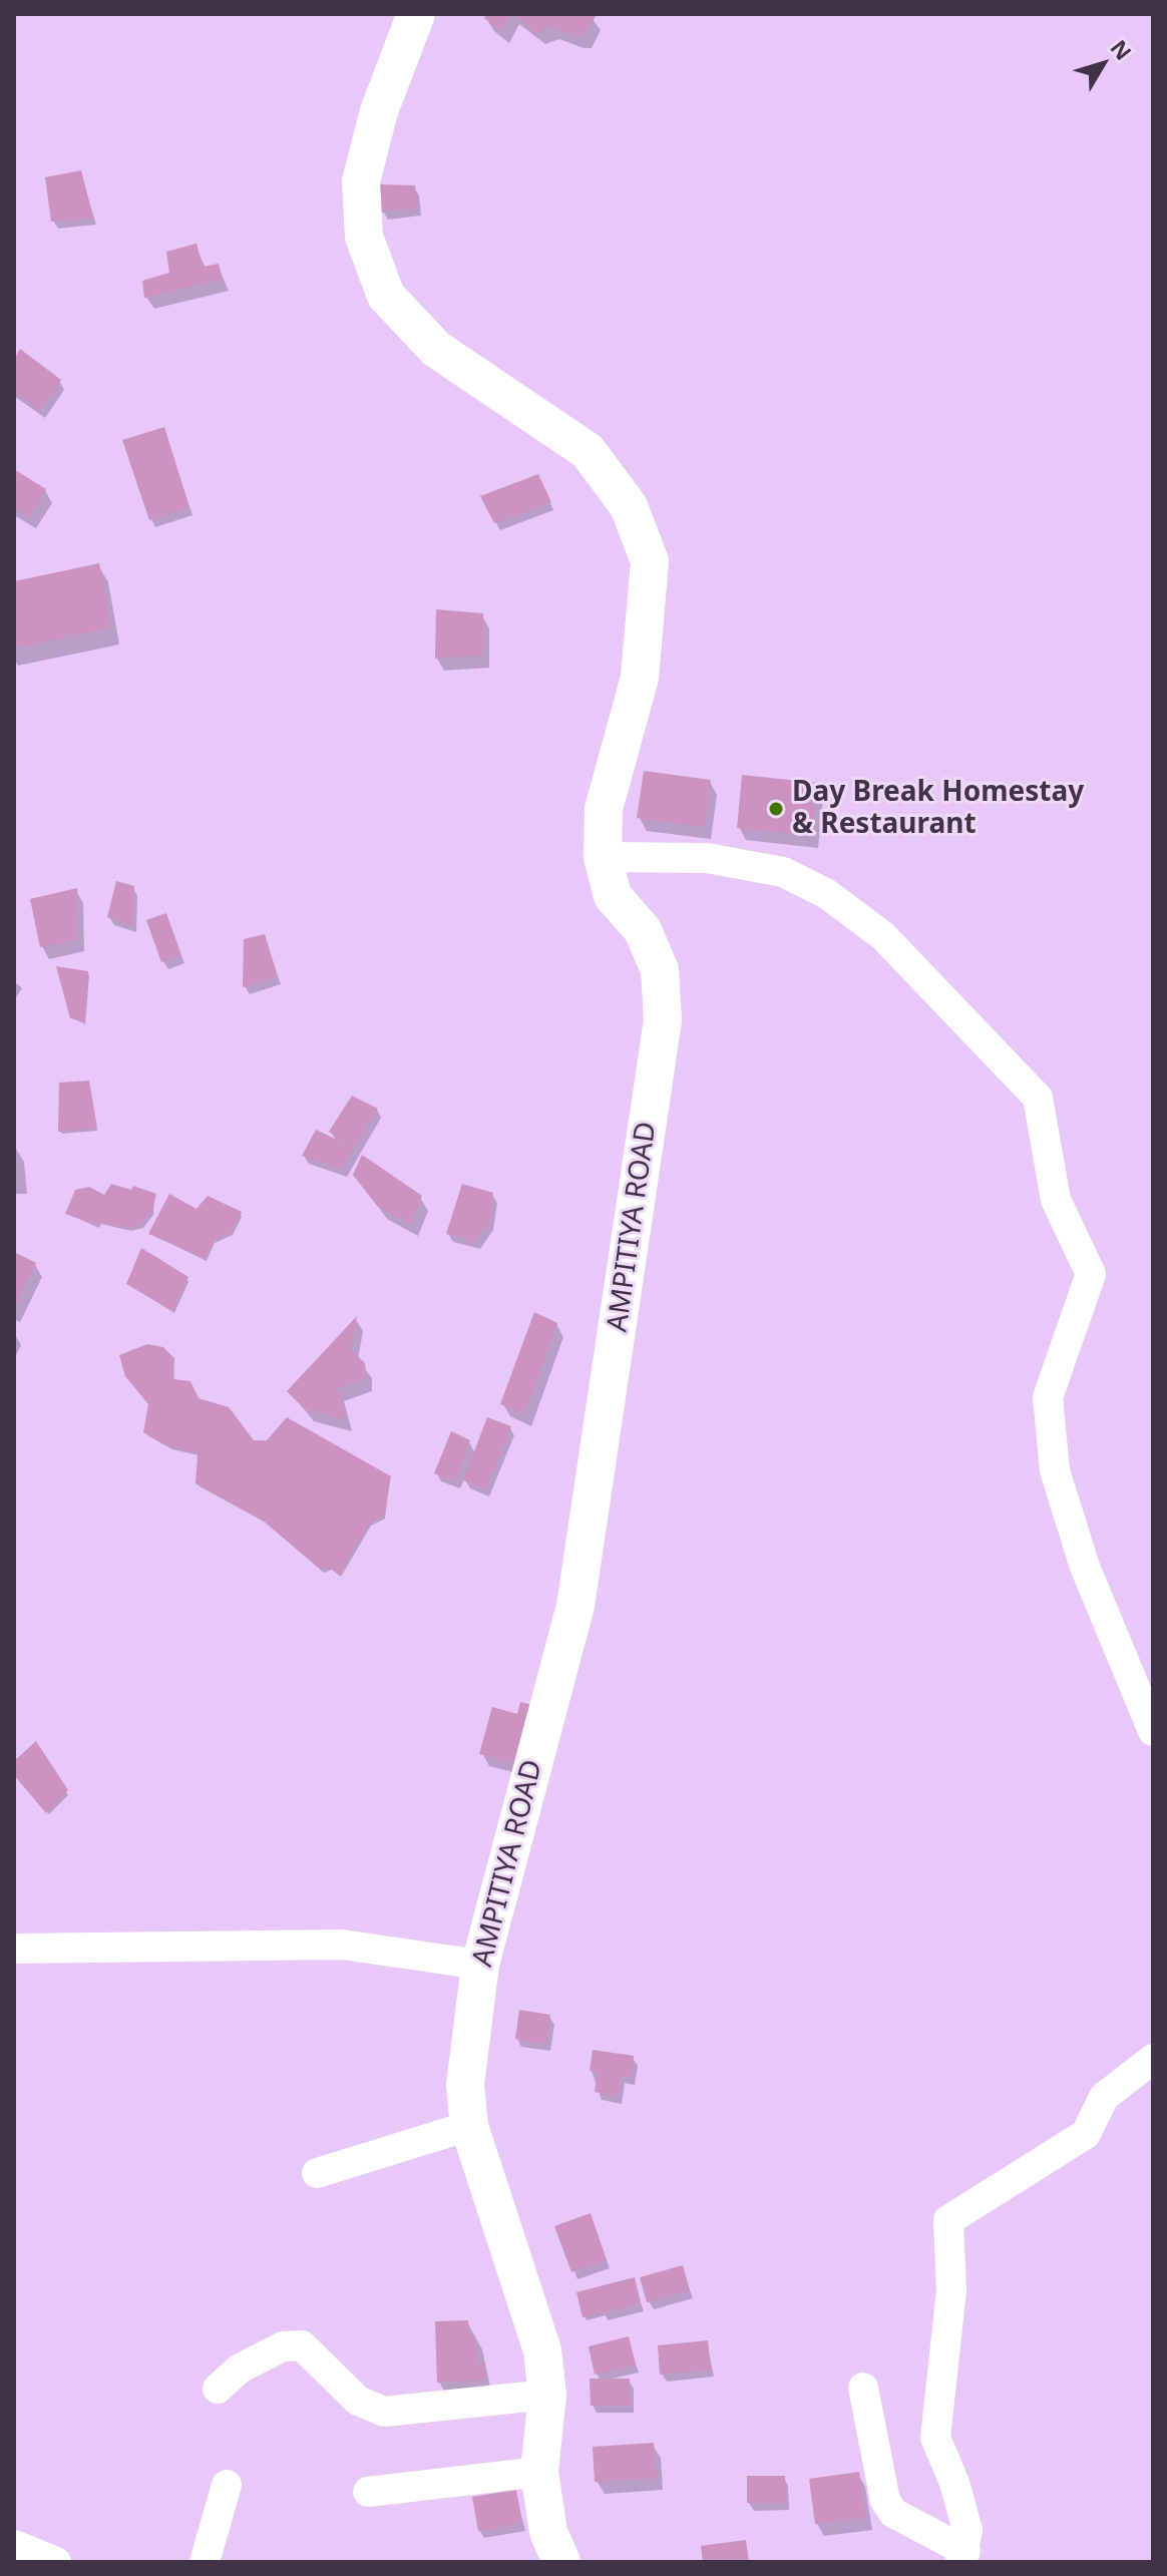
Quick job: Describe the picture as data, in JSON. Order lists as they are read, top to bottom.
{
  "streets": {
    "main road": ["AMPITIYA ROAD"]
  },
  "places": ["Day Break Homestay & Restaurant"],
  "north": "top right"
}
